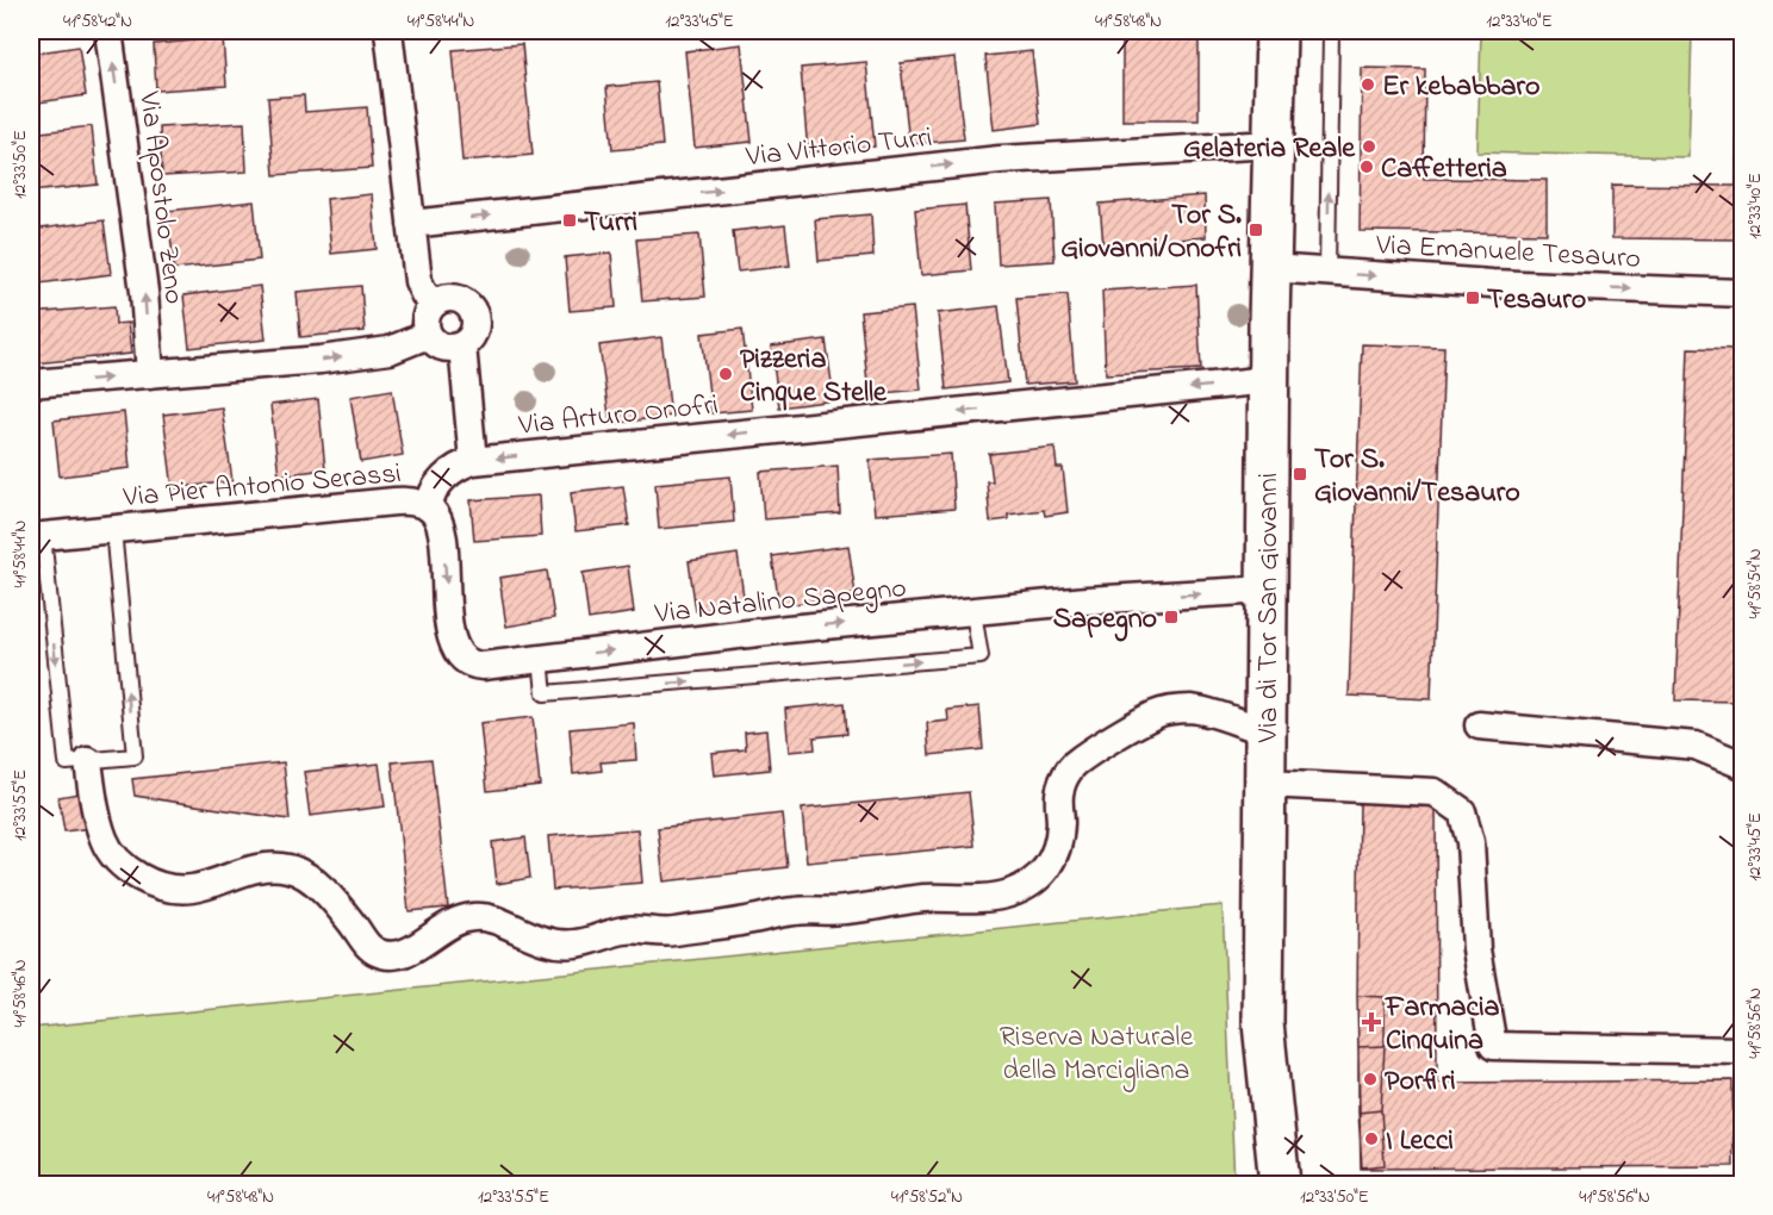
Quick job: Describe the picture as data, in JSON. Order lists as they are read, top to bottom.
{
  "streets": {
    "street": [
      "Via Vittorio Turri",
      "Via Apostolo Zeno",
      "Via Emanuele Tesauro",
      "Via Arturo Onofri",
      "Via Pier Antonio Serassi",
      "Via Natalino Sapegno",
      "Via di Tor San Giovanni"
    ]
  },
  "crossings": [
    ["Via Vittorio Turri", "Via di Tor San Giovanni"],
    ["Via Emanuele Tesauro", "Via di Tor San Giovanni"],
    ["Via Arturo Onofri", "Via Pier Antonio Serassi"],
    ["Via Arturo Onofri", "Via di Tor San Giovanni"],
    ["Via Pier Antonio Serassi", "Via Natalino Sapegno"],
    ["Via Natalino Sapegno", "Via di Tor San Giovanni"]
  ],
  "one_way": [
    "Via Vittorio Turri",
    "Via Apostolo Zeno",
    "Via Emanuele Tesauro",
    "Via Arturo Onofri",
    "Via Natalino Sapegno"
  ],
  "parks": ["Riserva Naturale della Marcigliana"],
  "places": {
    "other": [
      "Er kebabbaro",
      "Gelateria Reale",
      "Caffetteria",
      "Pizzeria Cinque Stelle",
      "Porfiri",
      "I Lecci"
    ],
    "transit": [
      "Turri",
      "Tor S. Giovanni/Onofri",
      "Tesauro",
      "Tor S. Giovanni/Tesauro",
      "Sapegno"
    ],
    "health": ["Farmacia Cinquina"]
  },
  "coordinates": [
    "41°58'42\"N",
    "41°58'44\"N",
    "12°33'45\"E",
    "41°58'48\"N",
    "12°33'40\"E",
    "12°33'50\"E",
    "41°58'54\"N",
    "12°33'55\"E",
    "41°58'46\"N",
    "41°58'56\"N",
    "41°58'52\"N"
  ]
}
